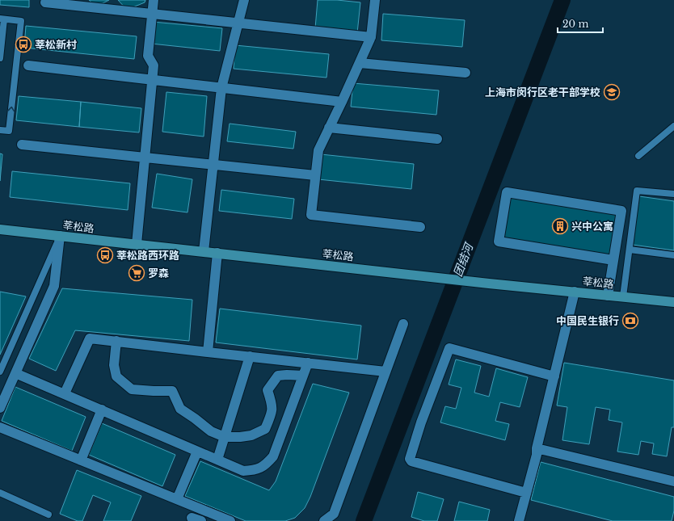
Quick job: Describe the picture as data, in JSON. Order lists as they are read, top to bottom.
{
  "streets": {
    "main road": ["莘松路"]
  },
  "water": ["团结河"],
  "places": {
    "bus stop": ["莘松新村", "莘松路西环路"],
    "school or university": ["上海市闵行区老干部学校"],
    "building": ["兴中公寓"],
    "supermarket": ["罗森"],
    "bank": ["中国民生银行"]
  },
  "scale_bar": "20 m"
}
